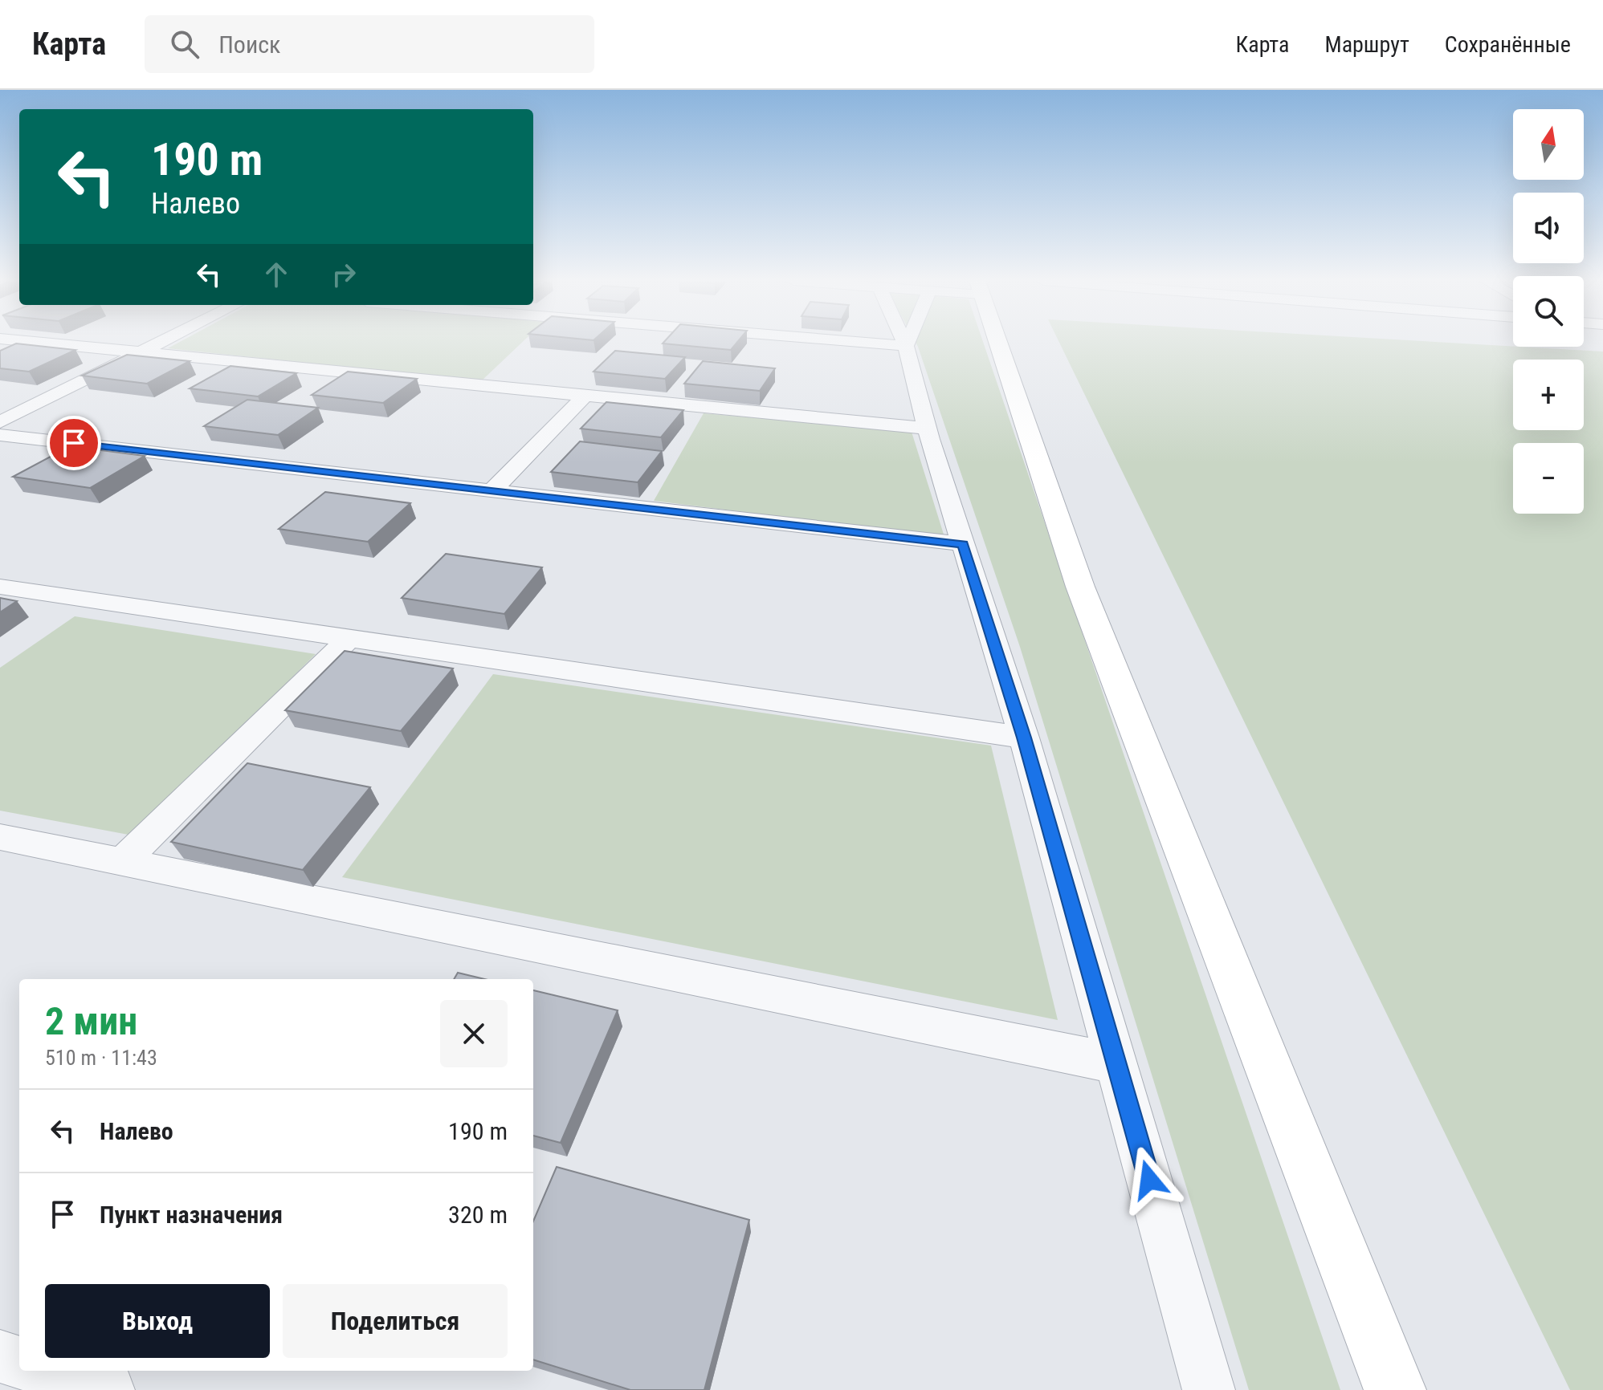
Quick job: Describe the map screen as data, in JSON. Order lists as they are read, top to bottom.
{
  "north": "top",
  "page": {
    "header": "Карта",
    "search": "Поиск",
    "nav": ["Карта", "Маршрут", "Сохранённые"],
    "map_buttons": ["+", "−"],
    "turn": ["190 m", "Налево"],
    "heading": ["2 мин", "510 m · 11:43"],
    "list": [
      {
        "name": "Налево",
        "value": "190 m"
      },
      {
        "name": "Пункт назначения",
        "value": "320 m"
      }
    ],
    "buttons": ["Выход", "Поделиться"]
  }
}
